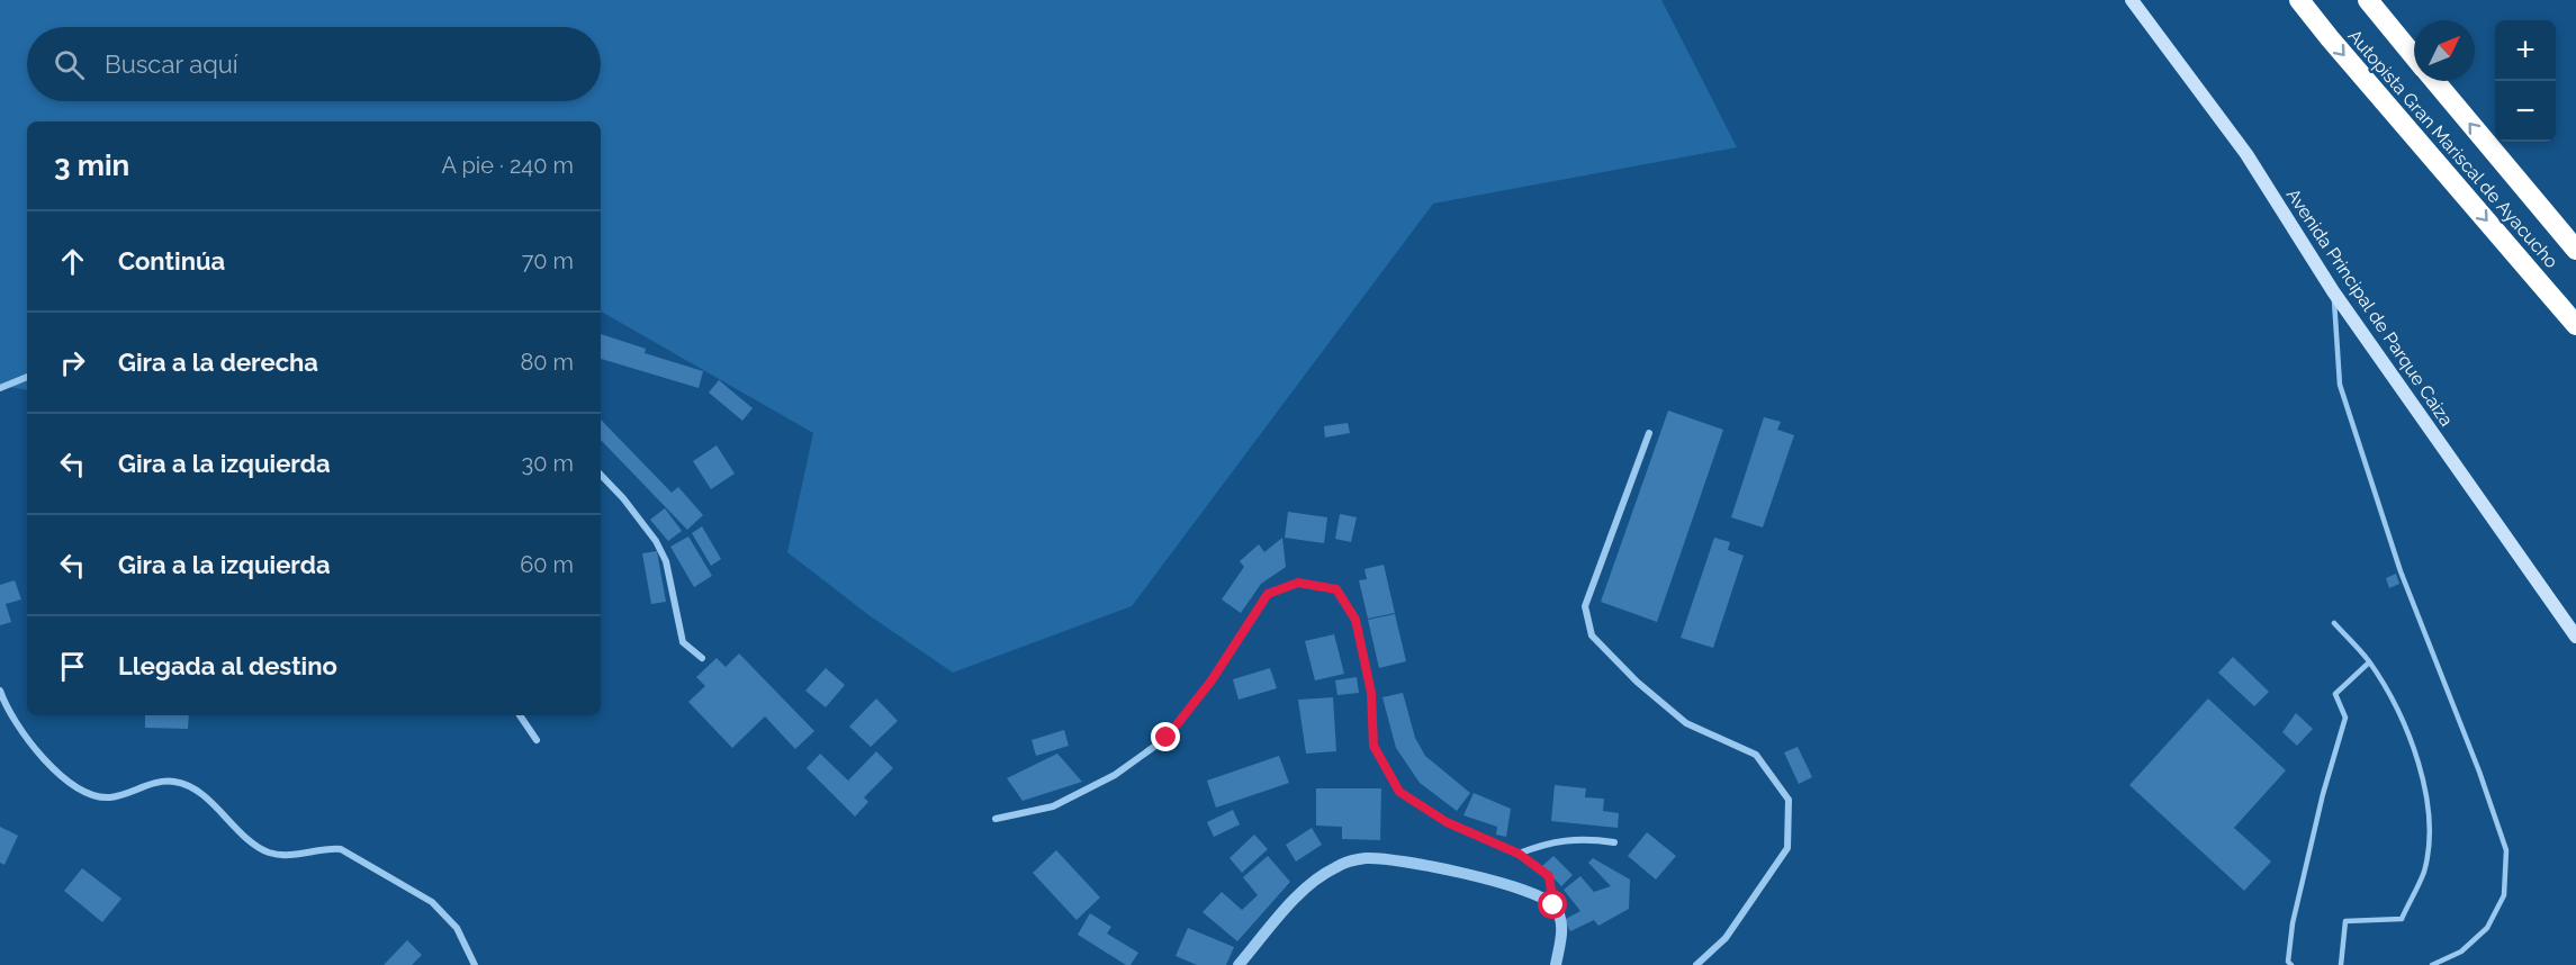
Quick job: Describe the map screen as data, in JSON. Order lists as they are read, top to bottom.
{
  "streets": {
    "highway": ["Autopista Gran Mariscal de Ayacucho"],
    "main road": ["Avenida Principal de Parque Caiza"]
  },
  "north": "top right",
  "page": {
    "map_buttons": ["+", "−"],
    "search": "Buscar aquí",
    "heading": ["3 min", "A pie · 240 m"],
    "list": [
      ["Continúa", "70 m"],
      ["Gira a la derecha", "80 m"],
      ["Gira a la izquierda", "30 m"],
      ["Gira a la izquierda", "60 m"],
      "Llegada al destino"
    ]
  }
}
